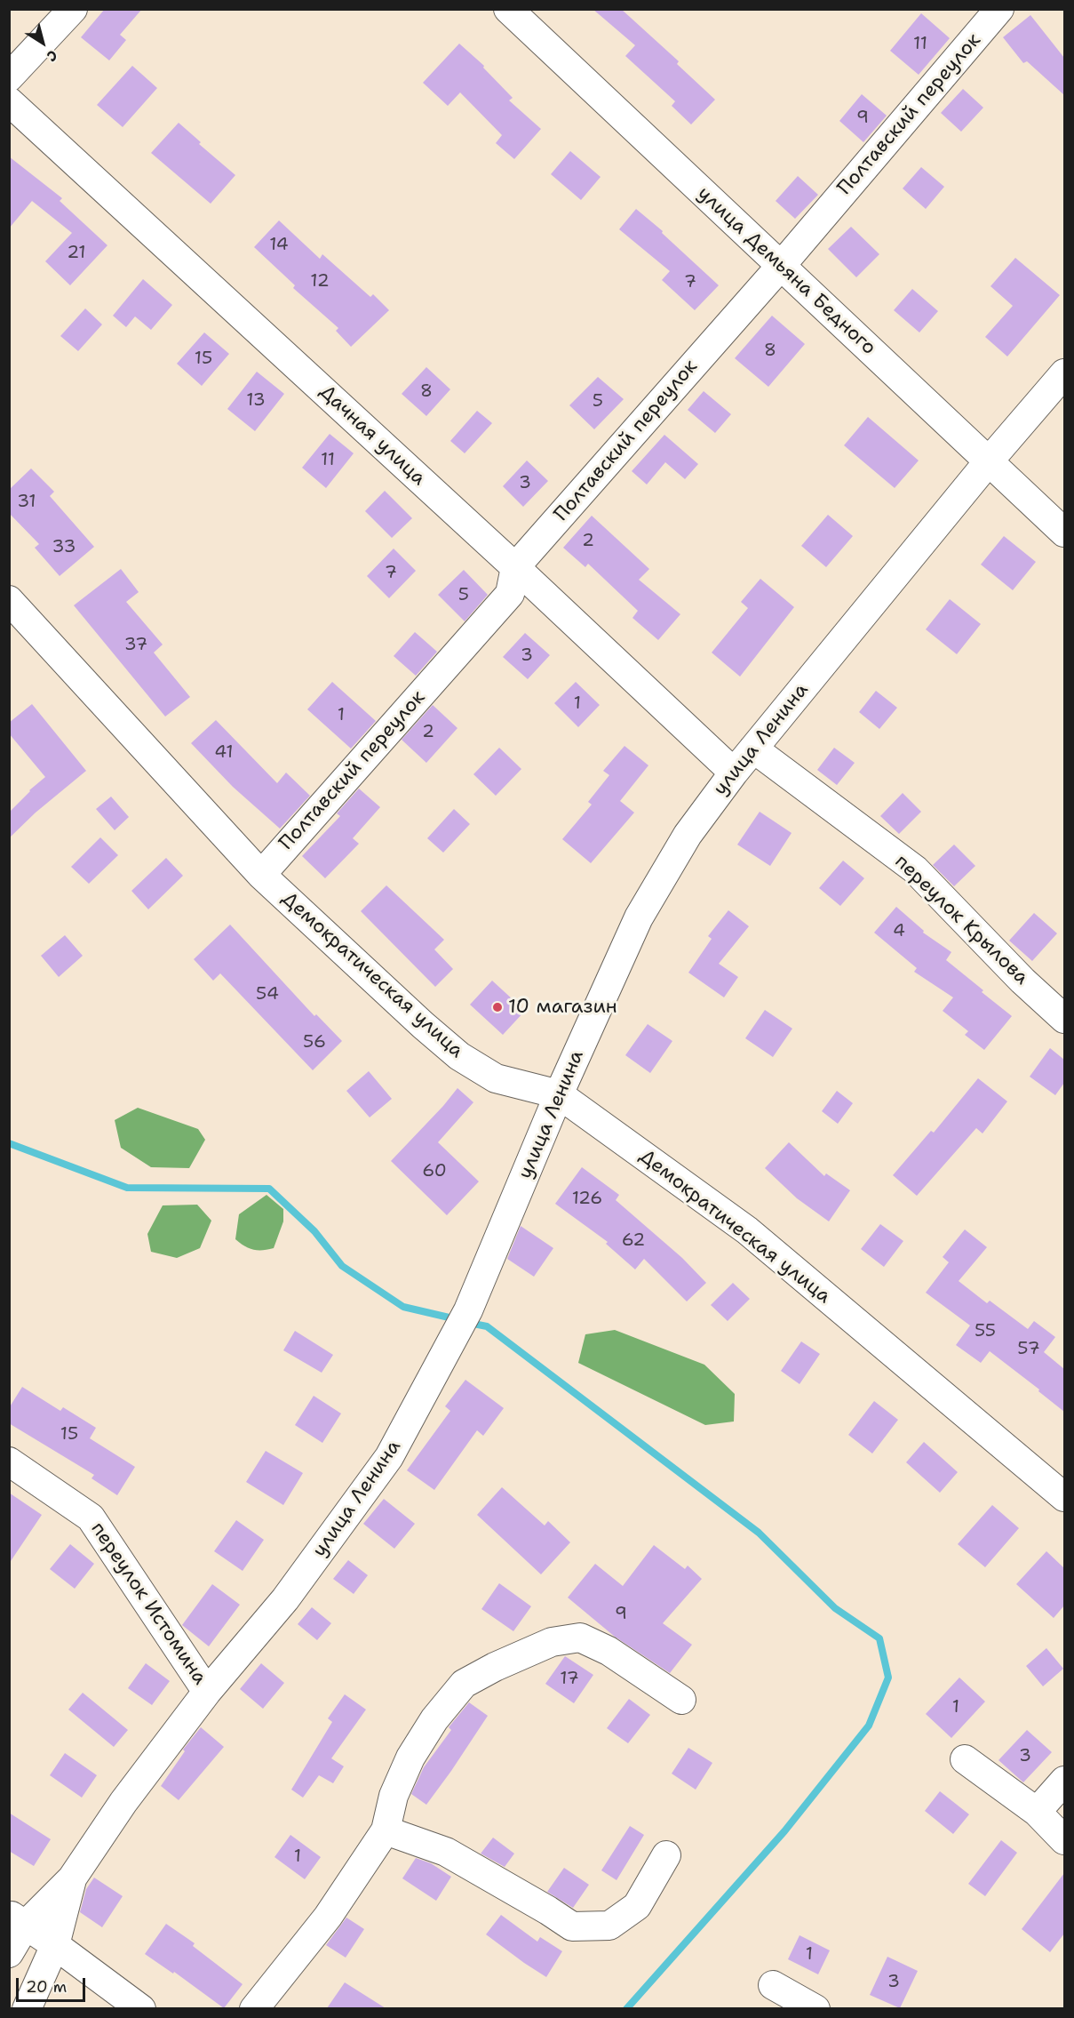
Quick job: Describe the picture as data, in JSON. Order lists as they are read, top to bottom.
{
  "streets": {
    "street": [
      "Полтавский переулок",
      "улица Демьяна Бедного",
      "Дачная улица",
      "улица Ленина",
      "переулок Крылова",
      "Демократическая улица",
      "переулок Истомина"
    ]
  },
  "crossings": [
    ["Полтавский переулок", "улица Демьяна Бедного"],
    ["Полтавский переулок", "Дачная улица"],
    ["Полтавский переулок", "Демократическая улица"],
    ["улица Демьяна Бедного", "улица Ленина"],
    ["Дачная улица", "улица Ленина"],
    ["улица Ленина", "переулок Крылова"],
    ["улица Ленина", "Демократическая улица"],
    ["улица Ленина", "переулок Истомина"]
  ],
  "places": ["10 магазин"],
  "house_numbers": [
    "11",
    "9",
    "14",
    "21",
    "12",
    "7",
    "8",
    "15",
    "8",
    "13",
    "5",
    "11",
    "3",
    "31",
    "2",
    "33",
    "7",
    "5",
    "37",
    "3",
    "1",
    "1",
    "2",
    "41",
    "4",
    "54",
    "56",
    "60",
    "126",
    "62",
    "55",
    "57",
    "15",
    "9",
    "17",
    "1",
    "3",
    "1",
    "1",
    "3"
  ],
  "scale_bar": "20 m",
  "north": "bottom right"
}
